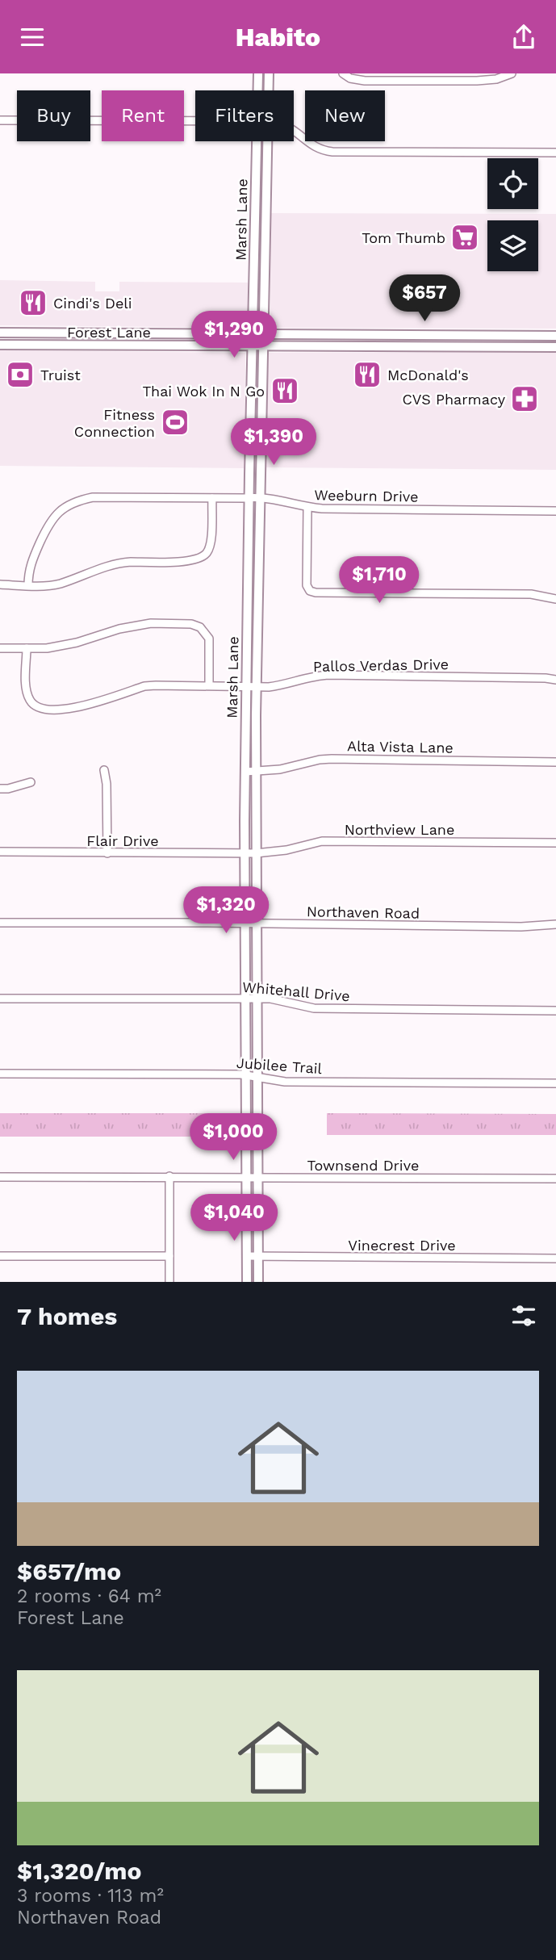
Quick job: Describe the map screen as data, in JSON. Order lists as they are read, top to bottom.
{
  "streets": {
    "main road": ["Marsh Lane", "Forest Lane"],
    "street": [
      "Weeburn Drive",
      "Pallos Verdas Drive",
      "Alta Vista Lane",
      "Northview Lane",
      "Flair Drive",
      "Northaven Road",
      "Whitehall Drive",
      "Jubilee Trail",
      "Townsend Drive",
      "Vinecrest Drive"
    ]
  },
  "crossings": [
    ["Marsh Lane", "Forest Lane"],
    ["Marsh Lane", "Weeburn Drive"],
    ["Marsh Lane", "Pallos Verdas Drive"],
    ["Marsh Lane", "Alta Vista Lane"],
    ["Marsh Lane", "Northview Lane"],
    ["Marsh Lane", "Flair Drive"],
    ["Marsh Lane", "Northaven Road"],
    ["Marsh Lane", "Whitehall Drive"],
    ["Marsh Lane", "Jubilee Trail"],
    ["Marsh Lane", "Townsend Drive"],
    ["Marsh Lane", "Vinecrest Drive"],
    ["Northview Lane", "Flair Drive"]
  ],
  "places": {
    "supermarket": ["Tom Thumb"],
    "restaurant": ["Cindi's Deli", "McDonald's", "Thai Wok In N Go"],
    "bank": ["Truist"],
    "pharmacy": ["CVS Pharmacy"],
    "sports": ["Fitness Connection"]
  },
  "page": {
    "header": "Habito",
    "chip": [
      "Buy",
      "Rent",
      "Filters",
      "New"
    ],
    "price": [
      "$657",
      "$1,290",
      "$1,390",
      "$1,710",
      "$1,320",
      "$1,000",
      "$1,040"
    ],
    "heading": "7 homes",
    "list": [
      {
        "name": "$657/mo",
        "note": "2 rooms · 64 m² · Forest Lane"
      },
      {
        "name": "$1,320/mo",
        "note": "3 rooms · 113 m² · Northaven Road"
      }
    ]
  }
}
